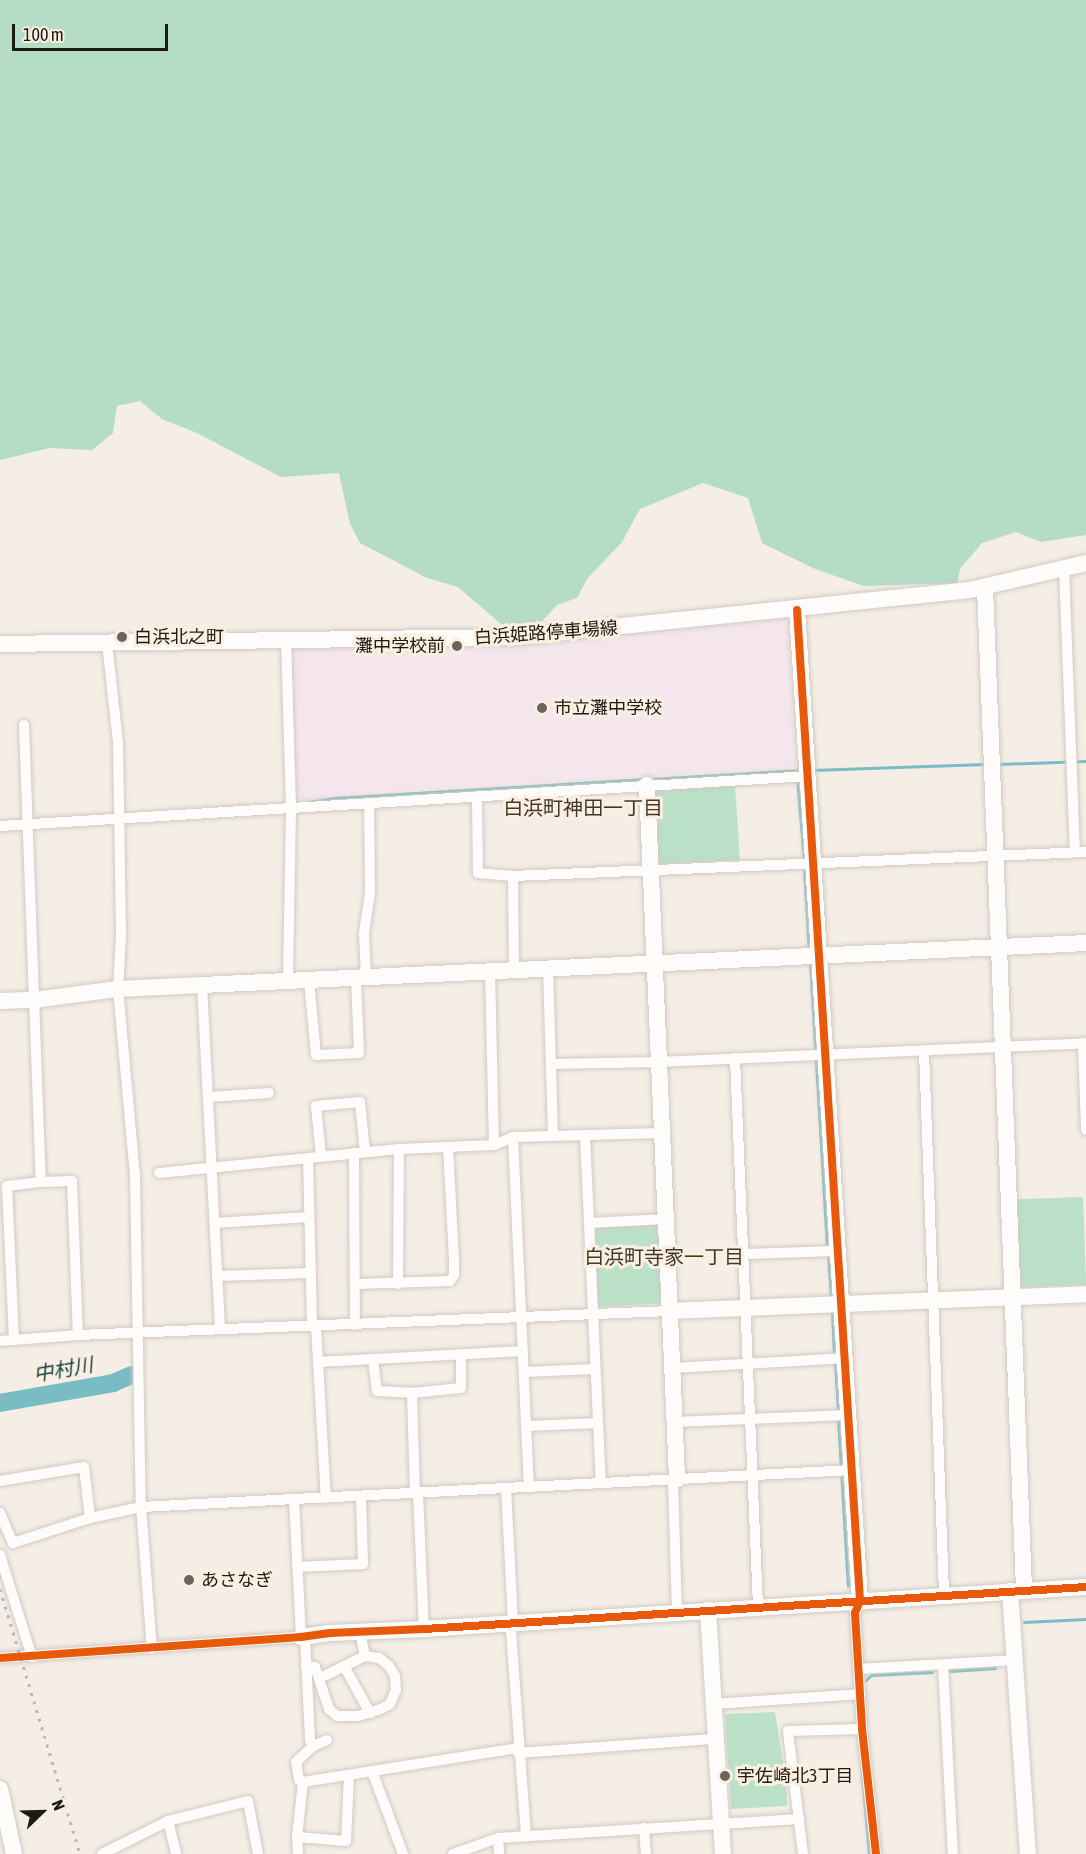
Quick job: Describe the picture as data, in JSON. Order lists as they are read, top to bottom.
{
  "streets": {
    "street": ["白浜姫路停車場線"]
  },
  "districts": ["白浜町神田一丁目", "白浜町寺家一丁目"],
  "water": ["中村川"],
  "places": [
    "白浜北之町",
    "灘中学校前",
    "市立灘中学校",
    "あさなぎ",
    "宇佐崎北3丁目"
  ],
  "scale_bar": "100 m",
  "north": "top right"
}
